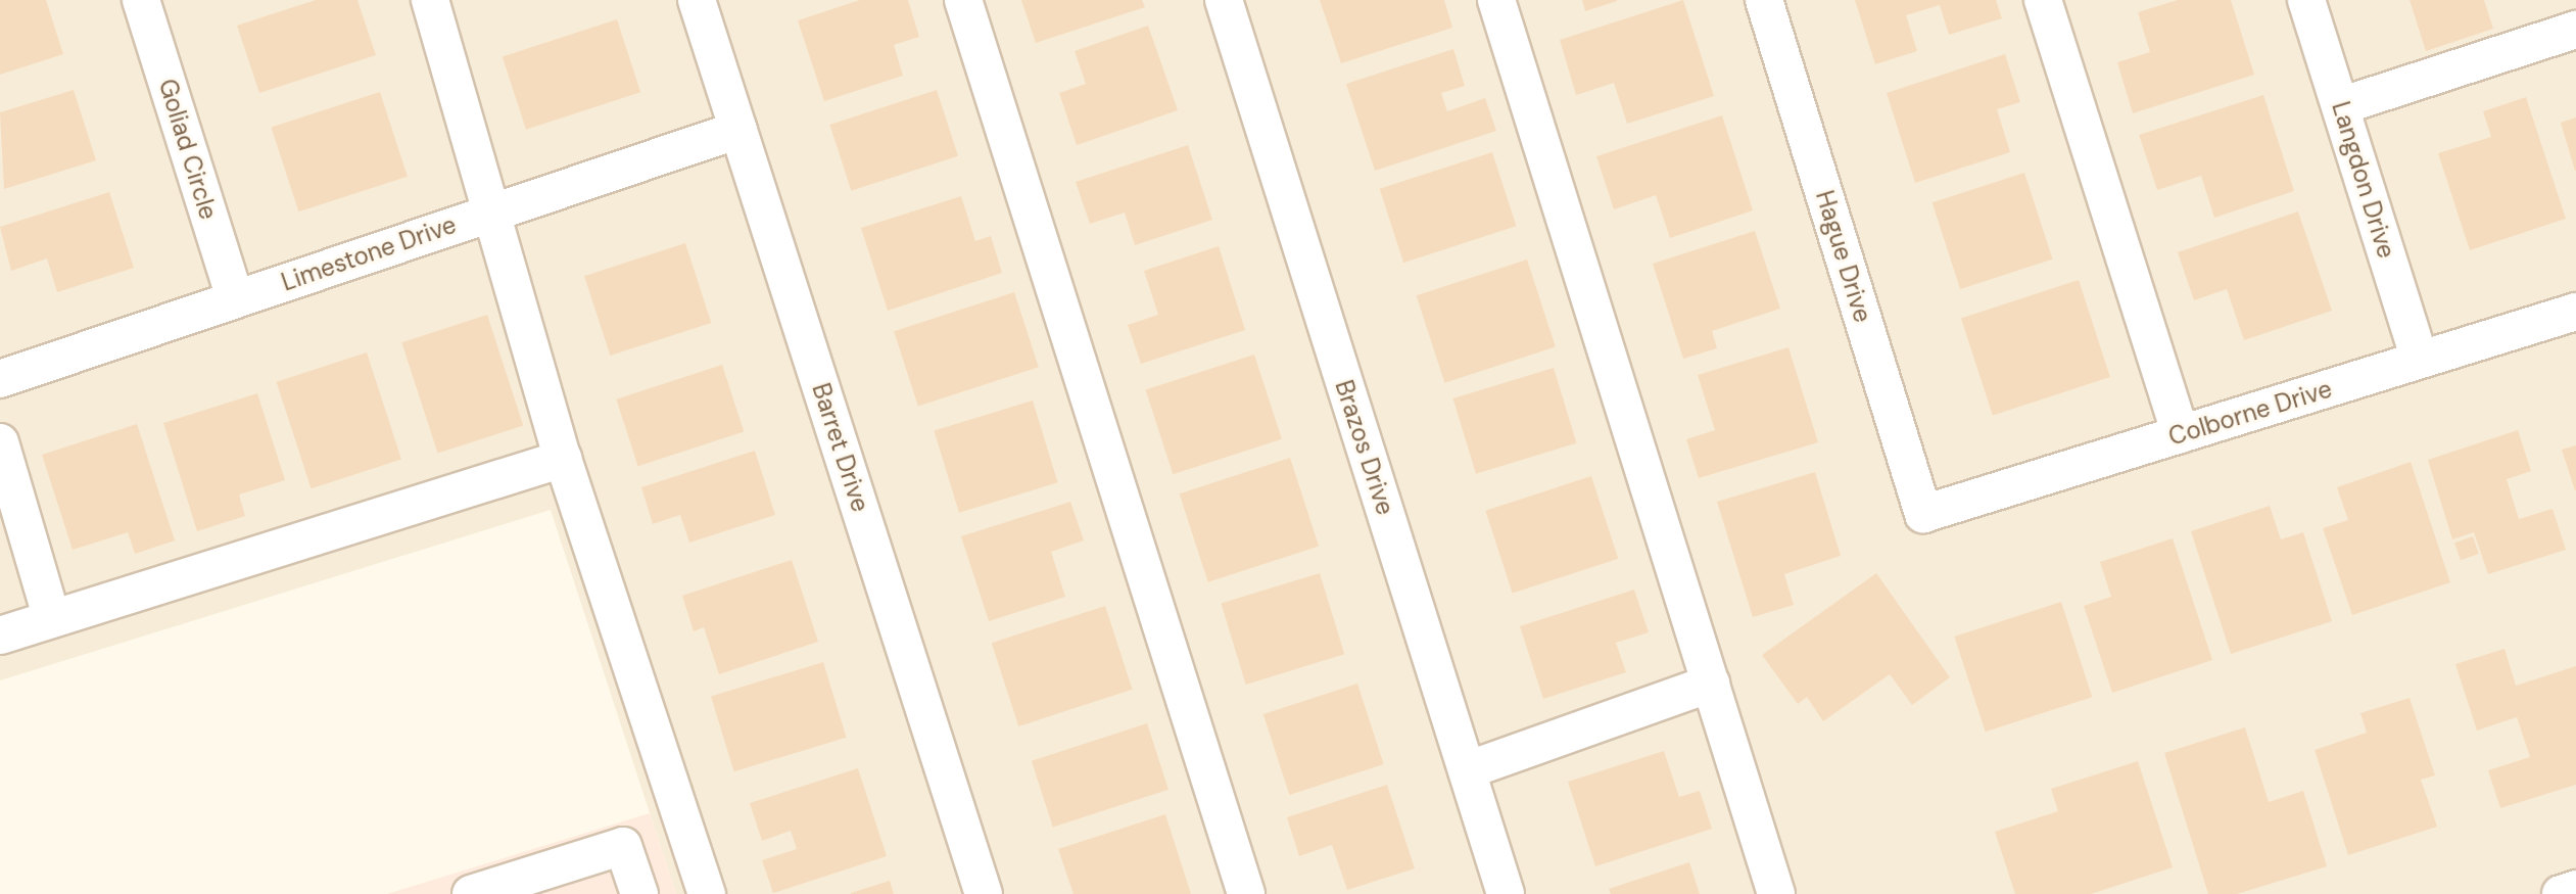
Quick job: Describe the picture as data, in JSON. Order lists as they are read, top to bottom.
{
  "streets": {
    "street": [
      "Goliad Circle",
      "Langdon Drive",
      "Limestone Drive",
      "Hague Drive",
      "Colborne Drive",
      "Barret Drive",
      "Brazos Drive"
    ]
  },
  "crossings": [
    ["Goliad Circle", "Limestone Drive"],
    ["Langdon Drive", "Colborne Drive"],
    ["Limestone Drive", "Barret Drive"],
    ["Hague Drive", "Colborne Drive"]
  ]
}
